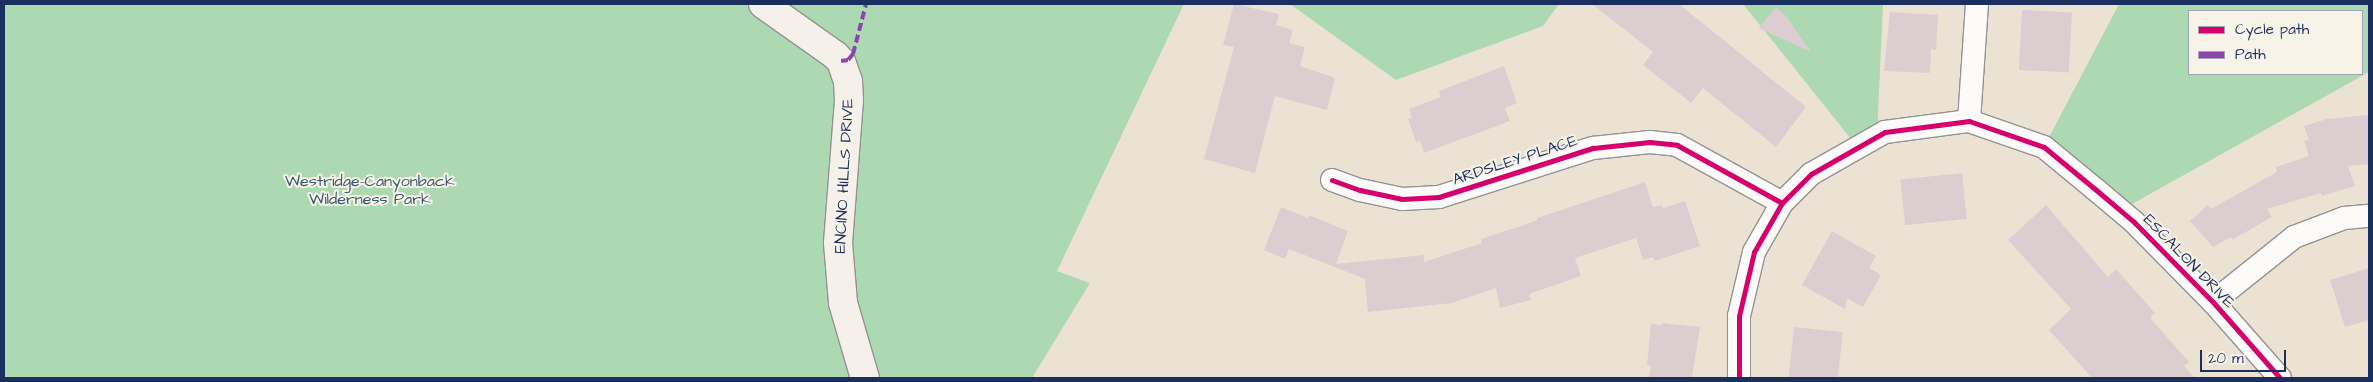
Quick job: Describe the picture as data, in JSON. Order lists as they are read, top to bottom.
{
  "streets": {
    "main road": ["ENCINO HILLS DRIVE"],
    "street": ["ARDSLEY PLACE", "ESCALON DRIVE"]
  },
  "crossings": [
    ["ARDSLEY PLACE", "ESCALON DRIVE"]
  ],
  "parks": ["Westridge-Canyonback Wilderness Park"],
  "legend": ["Cycle path", "Path"],
  "scale_bar": "20 m"
}
